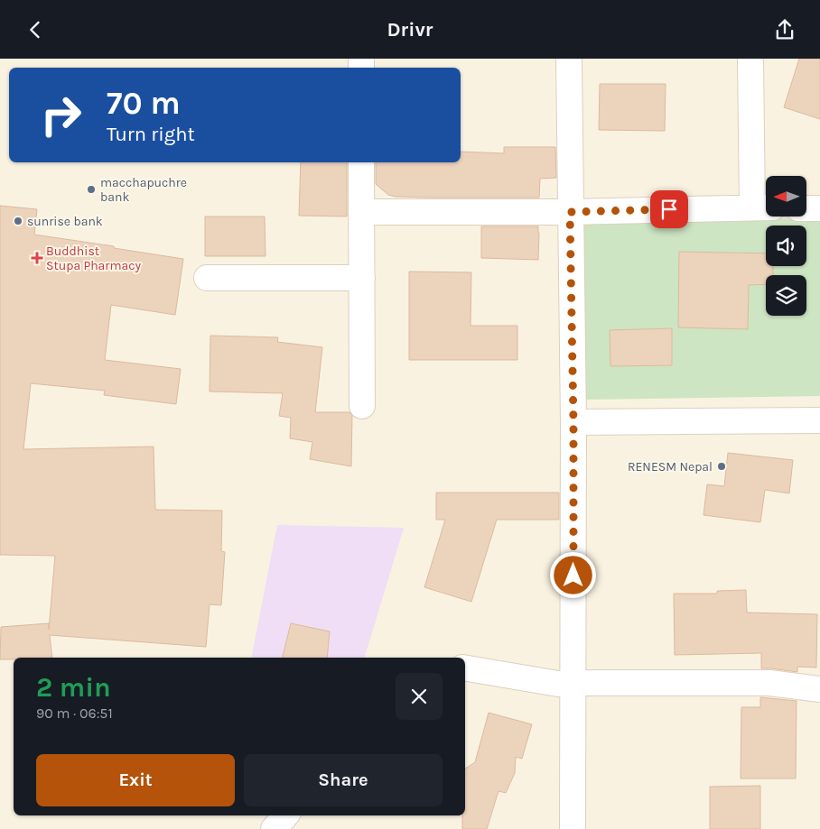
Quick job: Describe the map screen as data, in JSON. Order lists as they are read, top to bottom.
{
  "places": {
    "other": ["macchapuchre bank", "sunrise bank", "RENESM Nepal"],
    "health": ["Buddhist Stupa Pharmacy"]
  },
  "north": "left",
  "page": {
    "header": "Drivr",
    "turn": ["70 m", "Turn right"],
    "heading": ["2 min", "90 m · 06:51"],
    "buttons": ["Exit", "Share"]
  }
}
